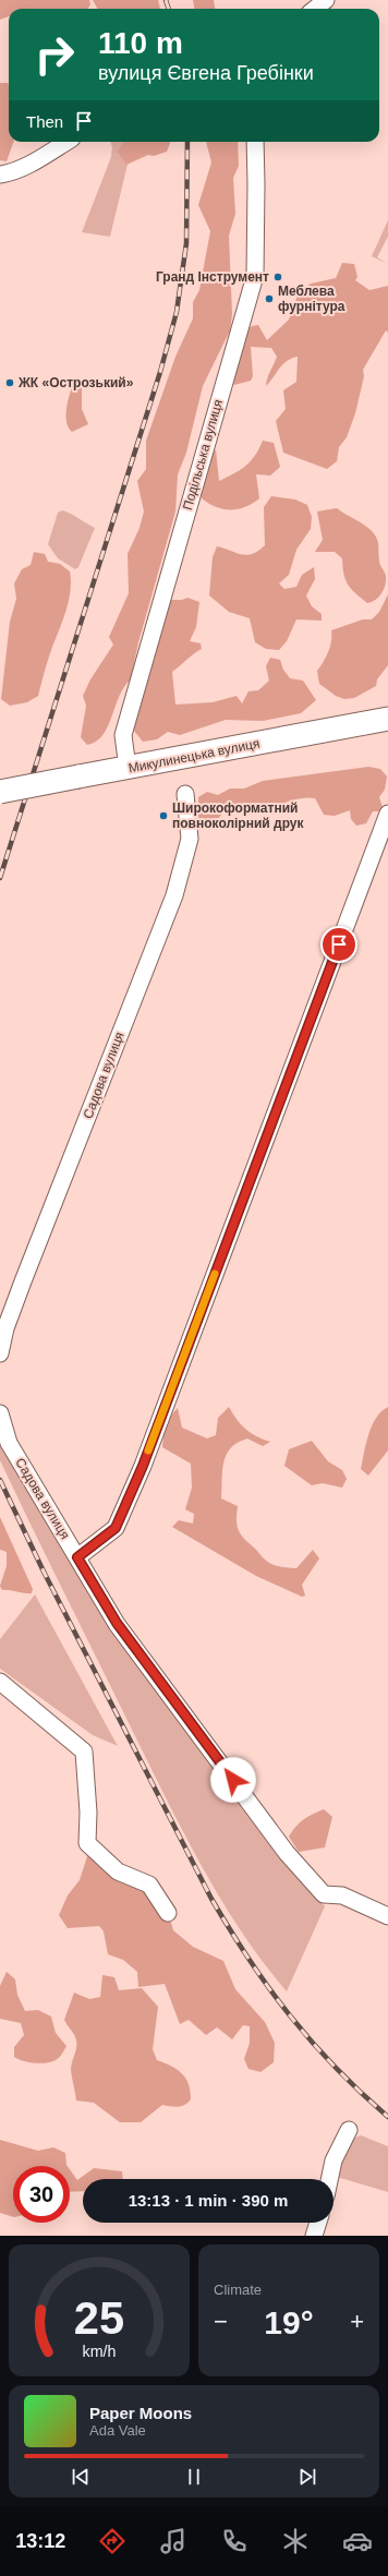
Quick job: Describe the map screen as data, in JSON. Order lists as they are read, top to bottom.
{
  "streets": {
    "main road": ["Микулинецька вулиця"],
    "street": ["Подільська вулиця", "Садова вулиця"]
  },
  "crossings": [
    ["Подільська вулиця", "Микулинецька вулиця"]
  ],
  "places": [
    "Гранд Інструмент",
    "Меблева фурнітура",
    "ЖК «Острозький»",
    "Широкоформатний повноколірний друк"
  ],
  "page": {
    "turn": ["110 m", "вулиця Євгена Гребінки"],
    "then": "Then",
    "limit": "30",
    "trip": "13:13 · 1 min · 390 m",
    "tile": "Climate",
    "heat": ["−", "19°", "+"],
    "song": ["Paper Moons", "Ada Vale"],
    "tabs": "13:12",
    "gauge": ["25", "km/h"]
  }
}
